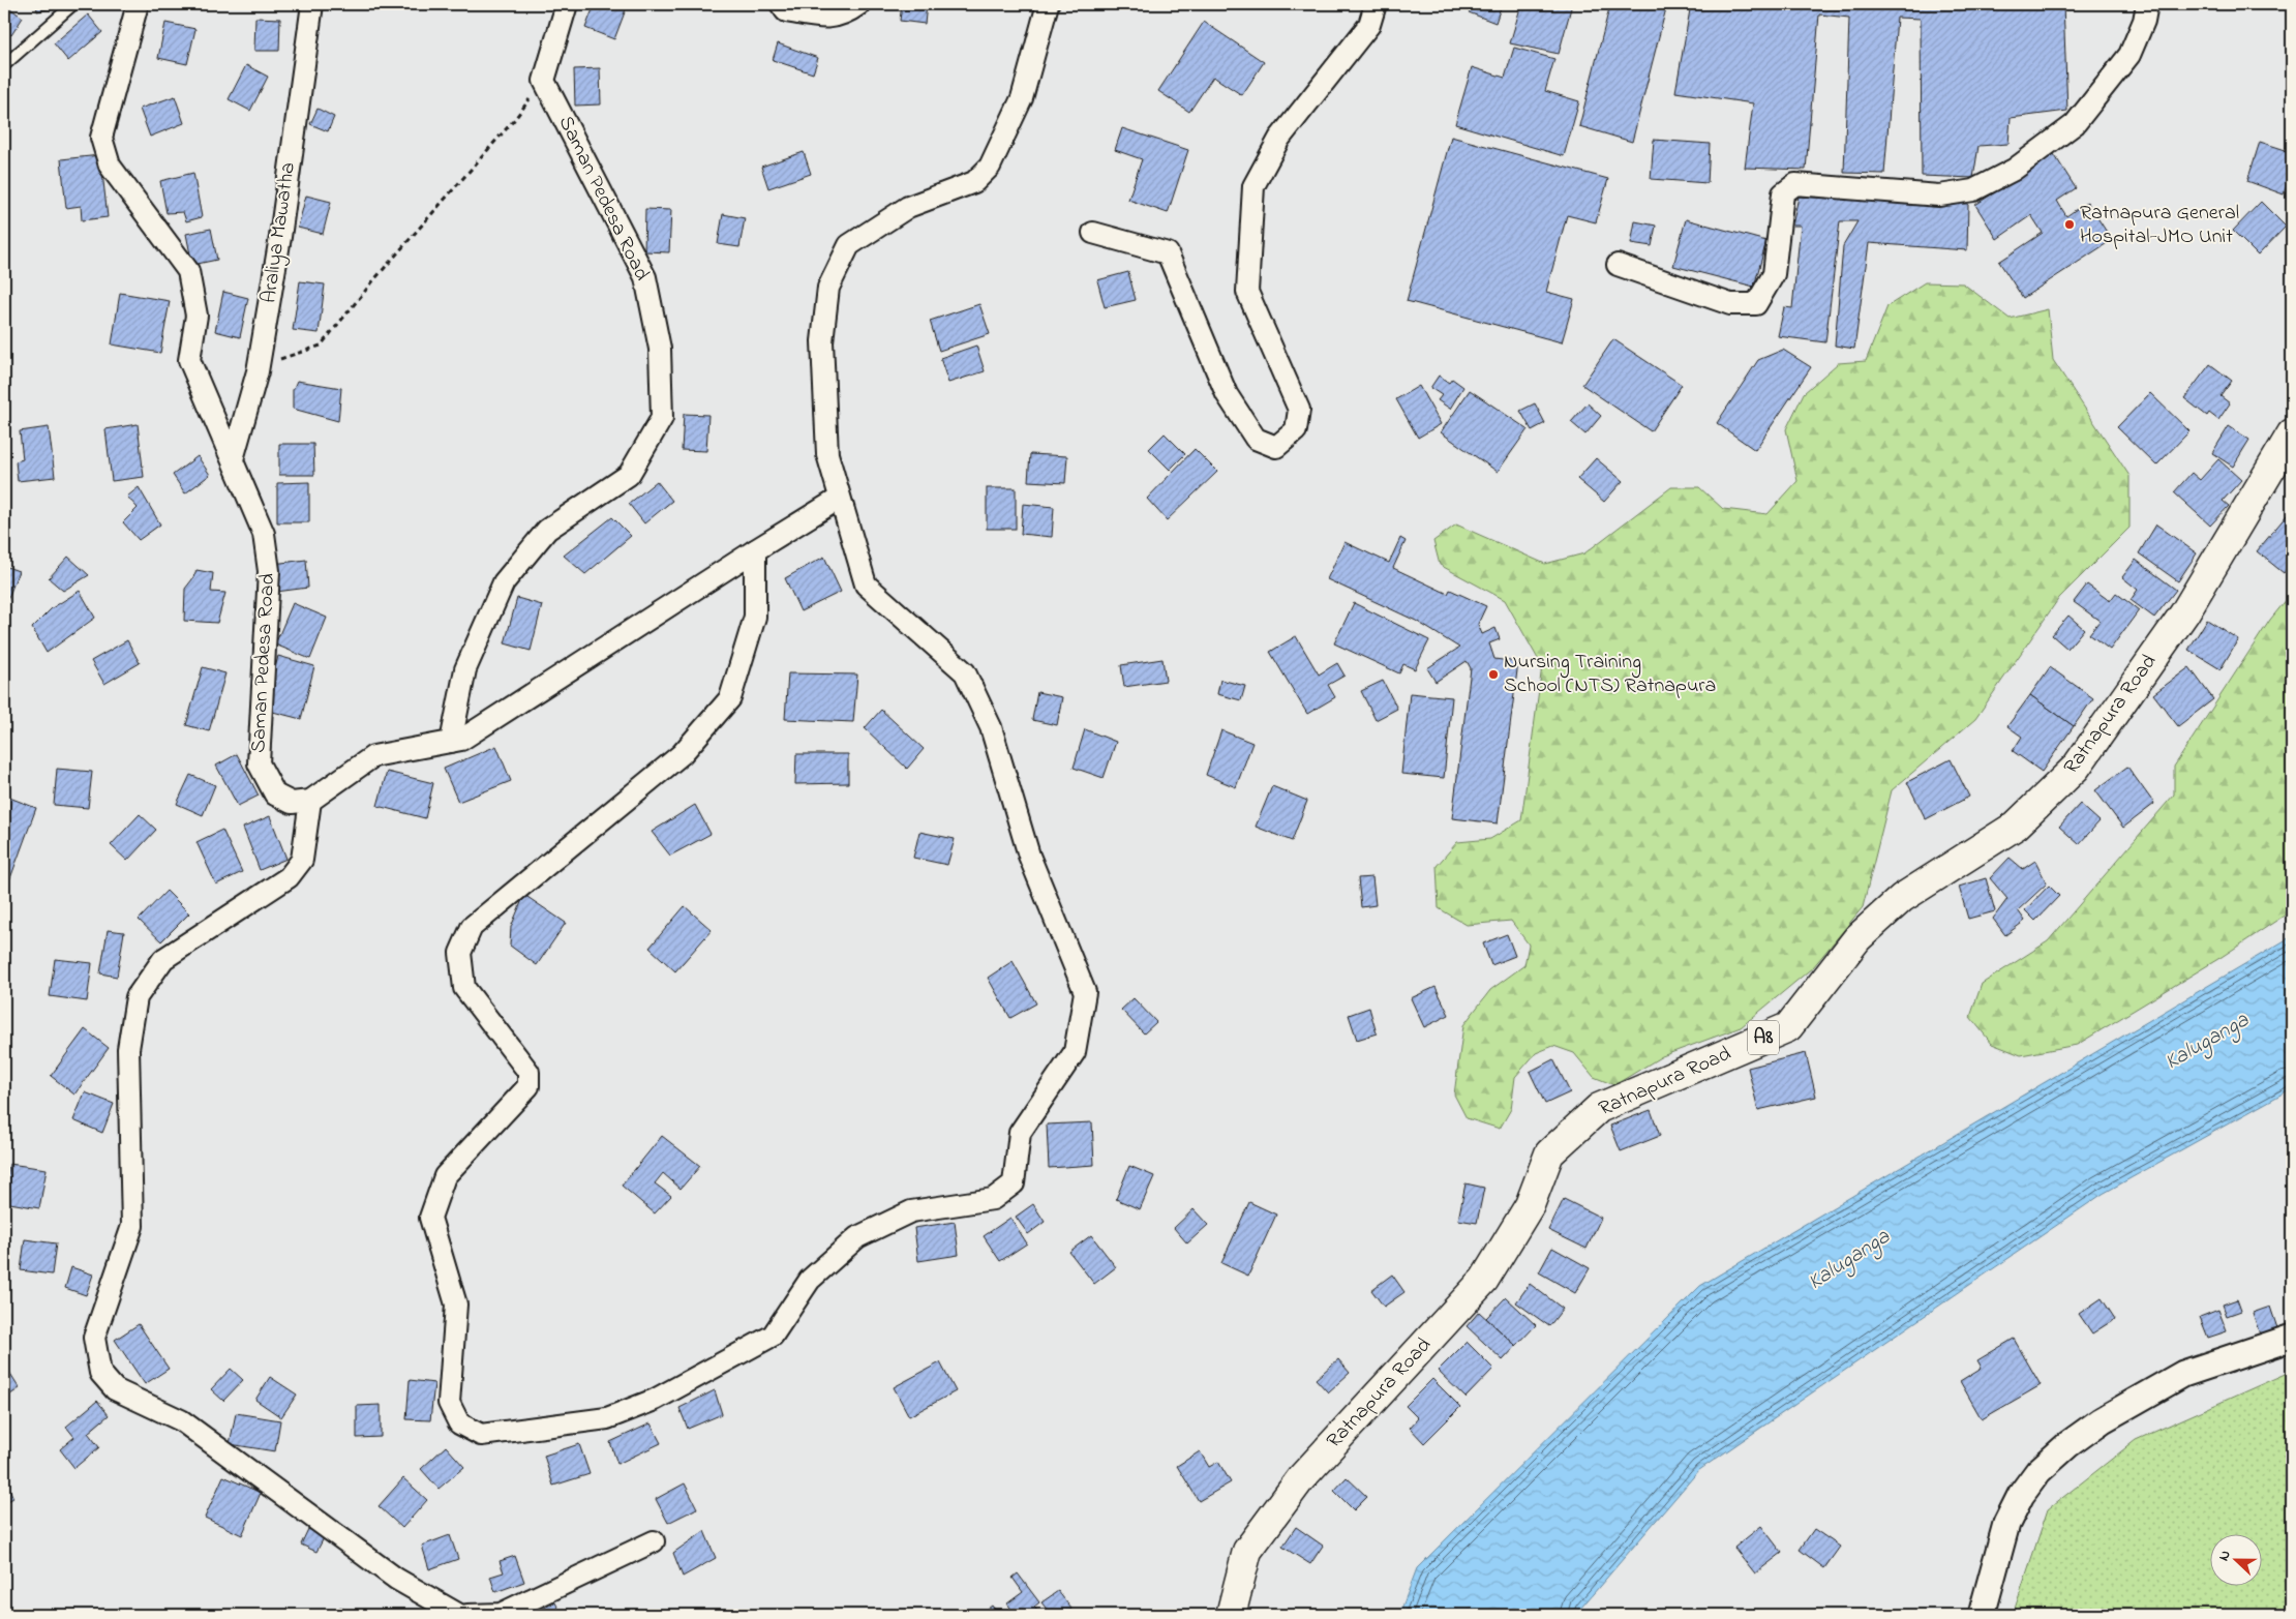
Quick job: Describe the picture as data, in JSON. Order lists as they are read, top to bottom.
{
  "streets": {
    "highway": ["Ratnapura Road", "A8"],
    "street": ["Saman Pedesa Road", "Araliya Mawatha"]
  },
  "crossings": [
    ["Saman Pedesa Road", "Araliya Mawatha"]
  ],
  "water": ["Kaluganga"],
  "places": ["Ratnapura General Hospital-JMO Unit", "Nursing Training School (NTS) Ratnapura"],
  "north": "left"
}
